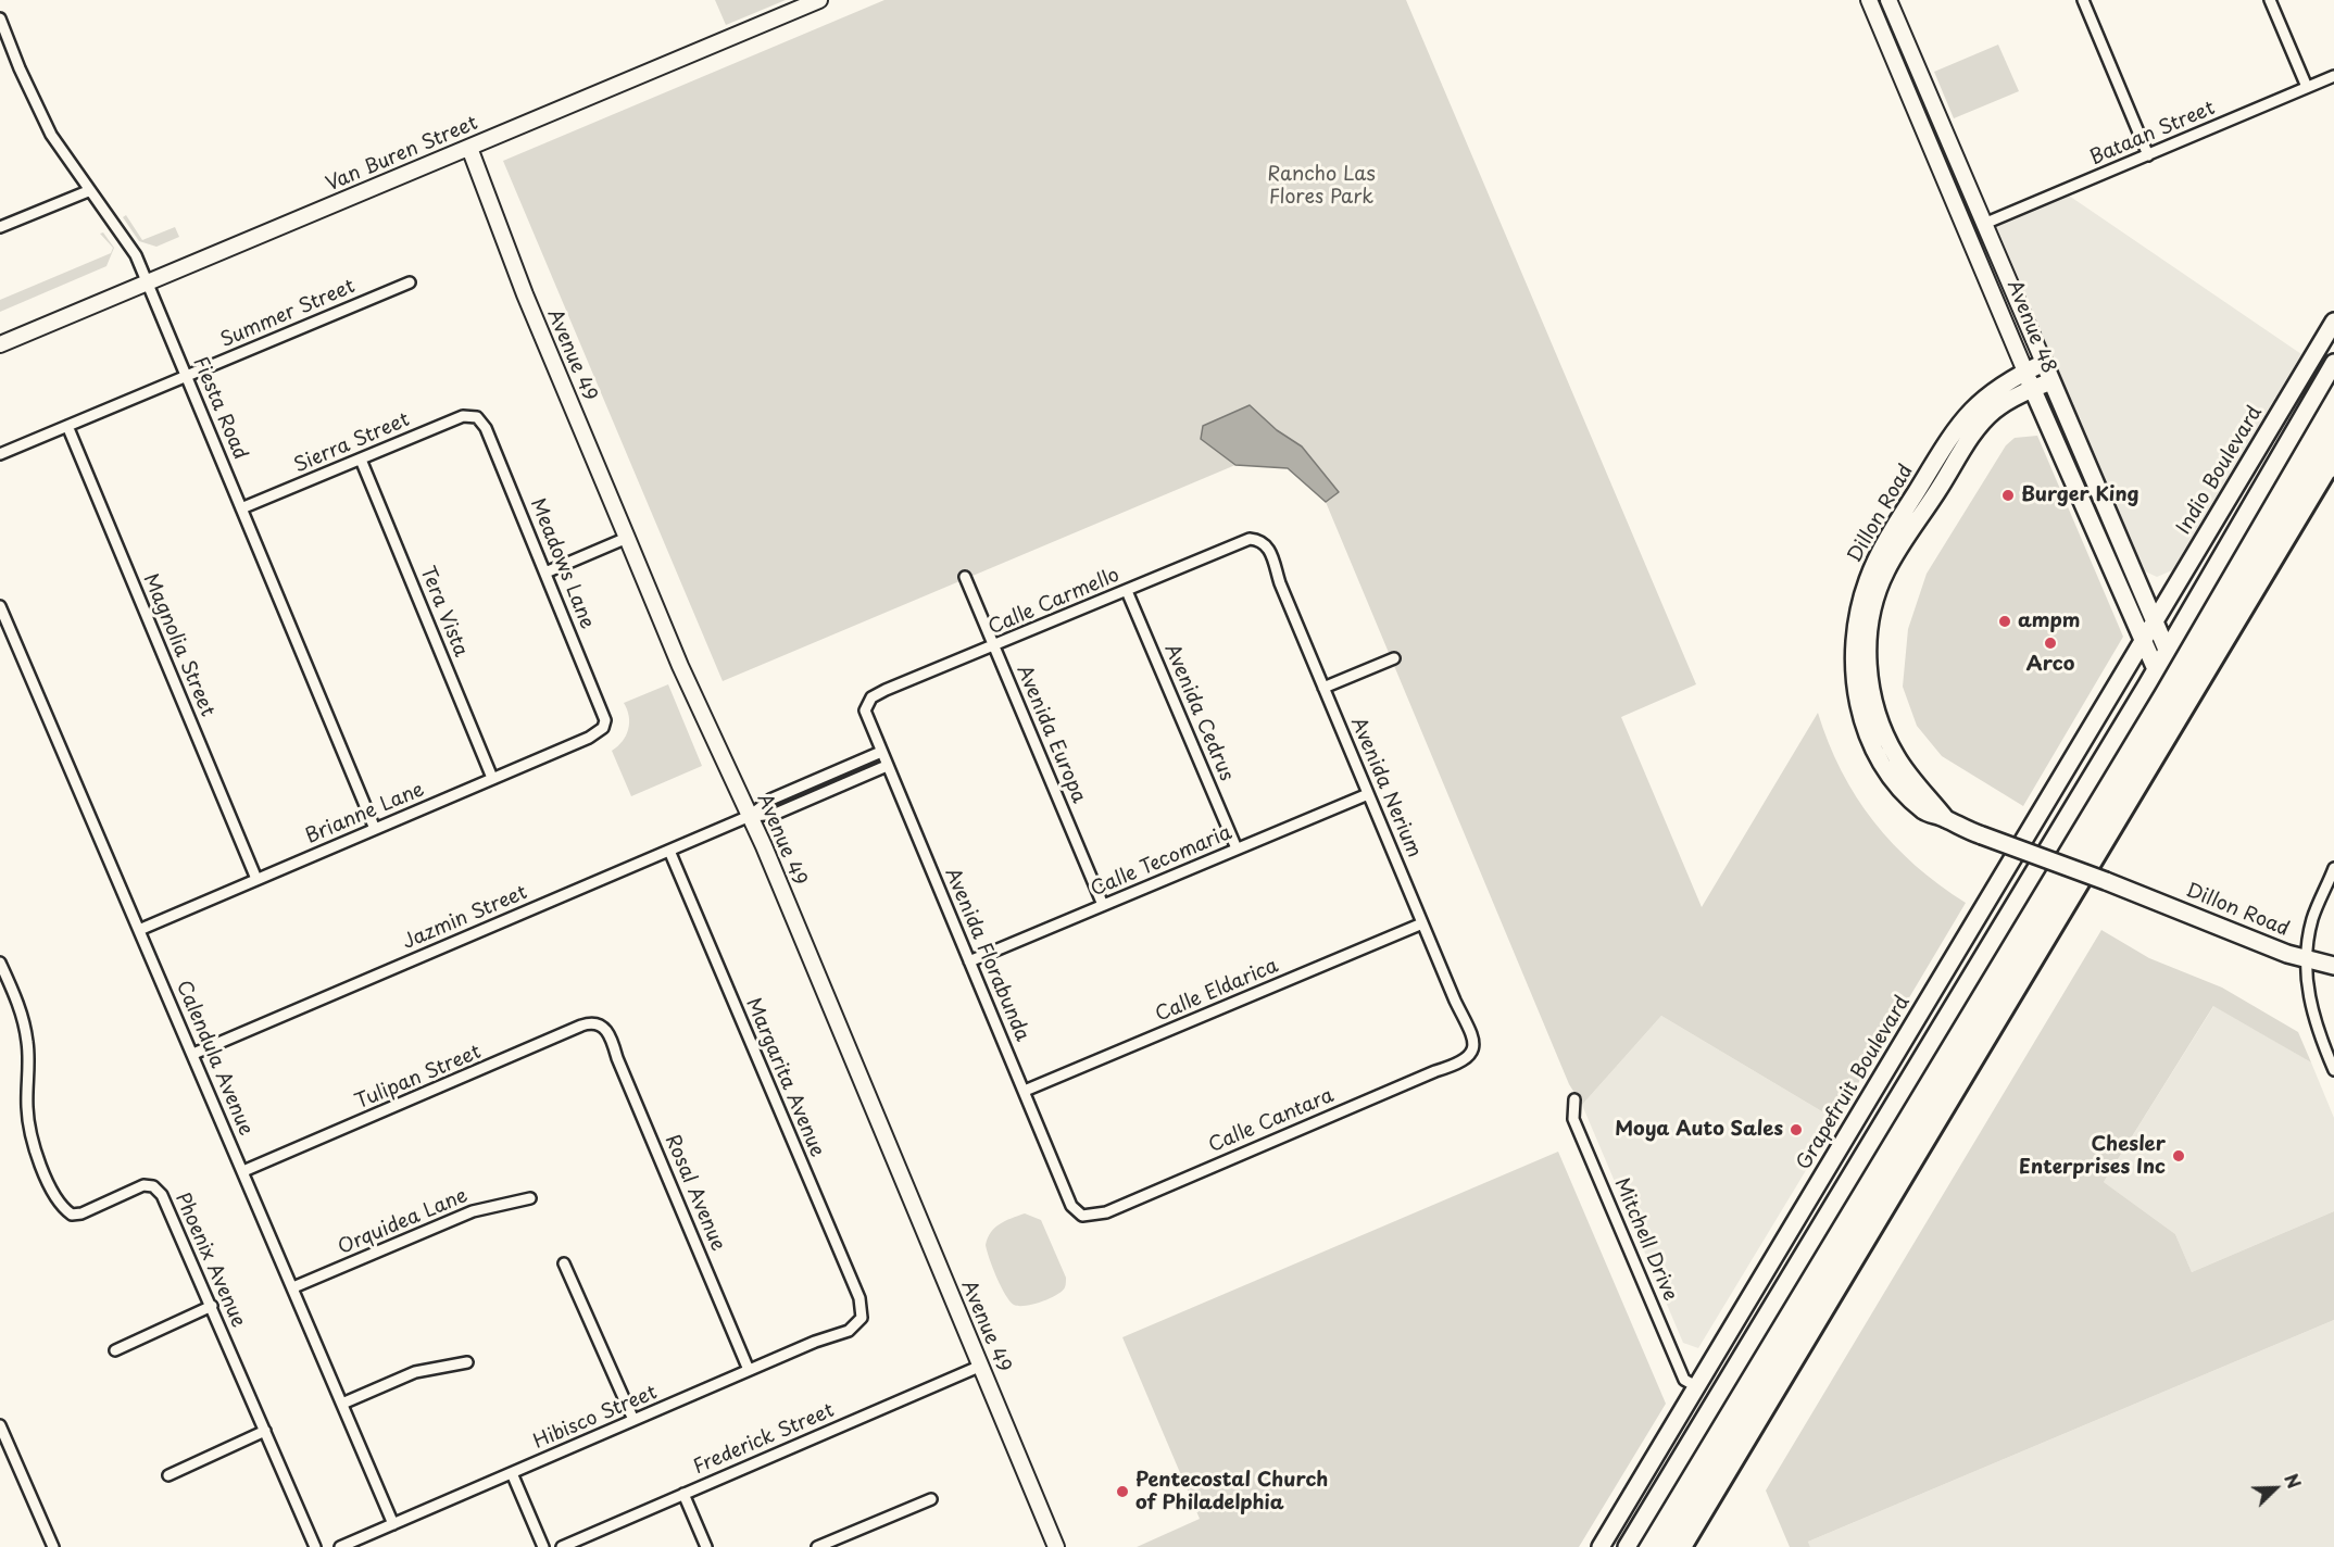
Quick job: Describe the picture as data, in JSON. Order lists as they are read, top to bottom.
{
  "streets": {
    "main road": [
      "Avenue 48",
      "Indio Boulevard",
      "Dillon Road",
      "Grapefruit Boulevard"
    ],
    "street": [
      "Bataan Street",
      "Van Buren Street",
      "Summer Street",
      "Avenue 49",
      "Fiesta Road",
      "Sierra Street",
      "Meadows Lane",
      "Calle Carmello",
      "Tera Vista",
      "Magnolia Street",
      "Avenida Cedrus",
      "Avenida Europa",
      "Avenida Nerium",
      "Brianne Lane",
      "Calle Tecomaria",
      "Jazmin Street",
      "Avenida Florabunda",
      "Calle Eldarica",
      "Calendula Avenue",
      "Tulipan Street",
      "Margarita Avenue",
      "Calle Cantara",
      "Rosal Avenue",
      "Orquidea Lane",
      "Mitchell Drive",
      "Phoenix Avenue",
      "Hibisco Street",
      "Frederick Street"
    ]
  },
  "crossings": [
    ["Bataan Street", "Avenue 48"],
    ["Van Buren Street", "Avenue 49"],
    ["Van Buren Street", "Fiesta Road"],
    ["Summer Street", "Fiesta Road"],
    ["Summer Street", "Magnolia Street"],
    ["Avenue 48", "Indio Boulevard"],
    ["Avenue 48", "Dillon Road"],
    ["Avenue 48", "Grapefruit Boulevard"],
    ["Avenue 49", "Jazmin Street"],
    ["Avenue 49", "Frederick Street"],
    ["Fiesta Road", "Sierra Street"],
    ["Fiesta Road", "Brianne Lane"],
    ["Sierra Street", "Meadows Lane"],
    ["Sierra Street", "Tera Vista"],
    ["Indio Boulevard", "Grapefruit Boulevard"],
    ["Meadows Lane", "Brianne Lane"],
    ["Calle Carmello", "Avenida Cedrus"],
    ["Calle Carmello", "Avenida Europa"],
    ["Calle Carmello", "Avenida Nerium"],
    ["Calle Carmello", "Avenida Florabunda"],
    ["Tera Vista", "Brianne Lane"],
    ["Magnolia Street", "Brianne Lane"],
    ["Avenida Cedrus", "Calle Tecomaria"],
    ["Avenida Europa", "Calle Tecomaria"],
    ["Avenida Nerium", "Calle Tecomaria"],
    ["Avenida Nerium", "Calle Eldarica"],
    ["Avenida Nerium", "Calle Cantara"],
    ["Brianne Lane", "Calendula Avenue"],
    ["Calle Tecomaria", "Avenida Florabunda"],
    ["Jazmin Street", "Calendula Avenue"],
    ["Jazmin Street", "Margarita Avenue"],
    ["Avenida Florabunda", "Calle Eldarica"],
    ["Avenida Florabunda", "Calle Cantara"],
    ["Calendula Avenue", "Tulipan Street"],
    ["Calendula Avenue", "Orquidea Lane"],
    ["Calendula Avenue", "Hibisco Street"],
    ["Tulipan Street", "Rosal Avenue"],
    ["Margarita Avenue", "Hibisco Street"],
    ["Grapefruit Boulevard", "Mitchell Drive"],
    ["Rosal Avenue", "Hibisco Street"]
  ],
  "parks": ["Rancho Las Flores Park"],
  "places": [
    "Burger King",
    "ampm",
    "Arco",
    "Moya Auto Sales",
    "Chesler Enterprises Inc",
    "Pentecostal Church of Philadelphia"
  ],
  "north": "top right"
}
